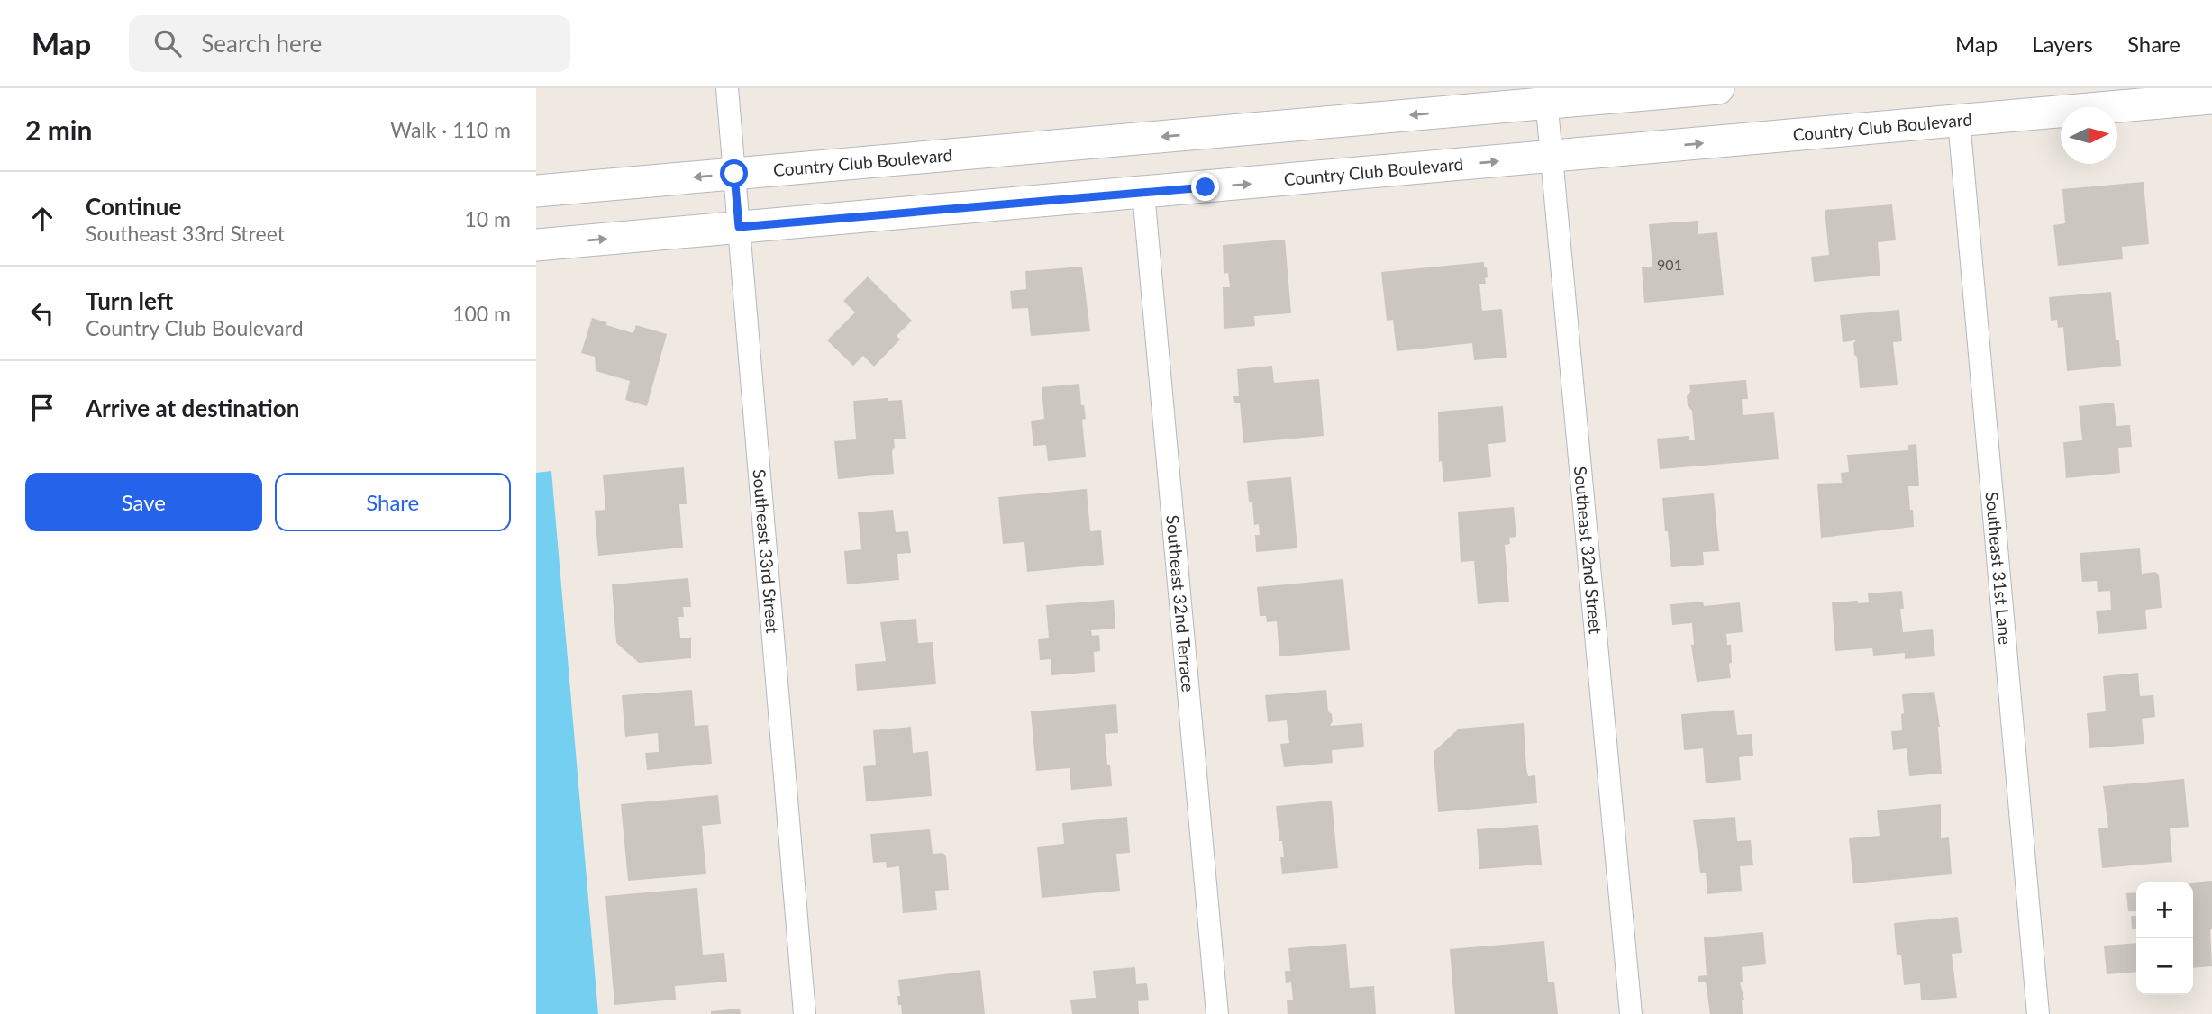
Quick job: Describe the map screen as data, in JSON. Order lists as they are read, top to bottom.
{
  "streets": {
    "main road": ["Country Club Boulevard"],
    "street": [
      "Southeast 33rd Street",
      "Southeast 32nd Street",
      "Southeast 31st Lane",
      "Southeast 32nd Terrace"
    ]
  },
  "crossings": [
    ["Country Club Boulevard", "Southeast 33rd Street"],
    ["Country Club Boulevard", "Southeast 32nd Street"],
    ["Country Club Boulevard", "Southeast 31st Lane"],
    ["Country Club Boulevard", "Southeast 32nd Terrace"]
  ],
  "house_numbers": ["901"],
  "north": "right",
  "page": {
    "header": "Map",
    "search": "Search here",
    "nav": ["Map", "Layers", "Share"],
    "heading": ["2 min", "Walk · 110 m"],
    "list": [
      ["Continue", "Southeast 33rd Street", "10 m"],
      ["Turn left", "Country Club Boulevard", "100 m"],
      "Arrive at destination"
    ],
    "buttons": ["Save", "Share"],
    "map_buttons": ["+", "−"]
  }
}
